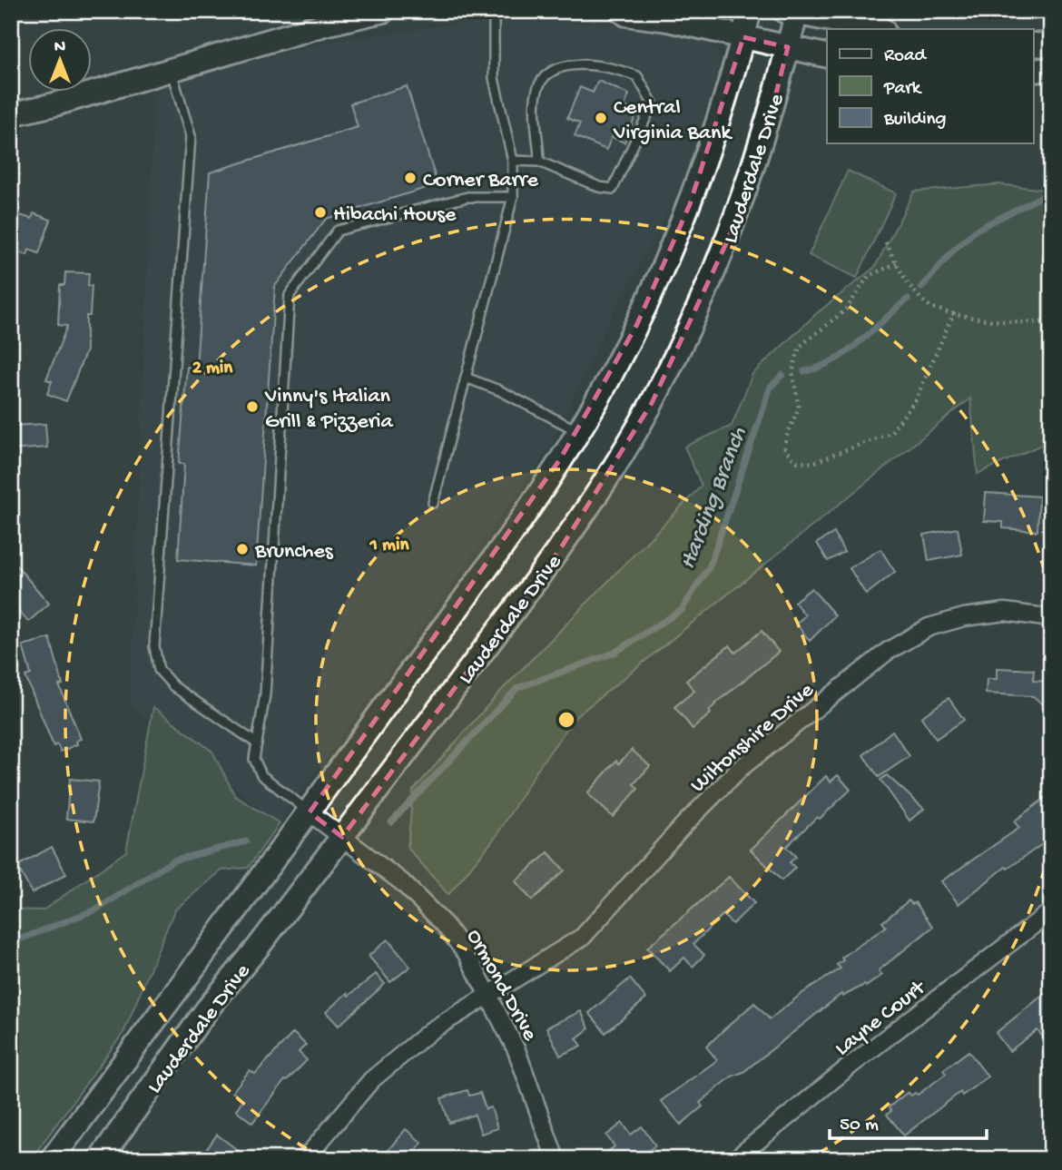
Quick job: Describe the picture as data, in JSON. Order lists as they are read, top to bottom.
{
  "streets": {
    "main road": ["Lauderdale Drive"],
    "street": ["Wiltonshire Drive", "Ormond Drive", "Layne Court"]
  },
  "crossings": [
    ["Lauderdale Drive", "Ormond Drive"],
    ["Wiltonshire Drive", "Ormond Drive"]
  ],
  "water": ["Harding Branch"],
  "places": [
    "Central Virginia Bank",
    "Corner Barre",
    "Hibachi House",
    "Vinny's Italian Grill & Pizzeria",
    "Brunches"
  ],
  "legend": ["Road", "Park", "Building"],
  "scale_bar": "50 m",
  "north": "top",
  "rings": ["2 min", "1 min"]
}
